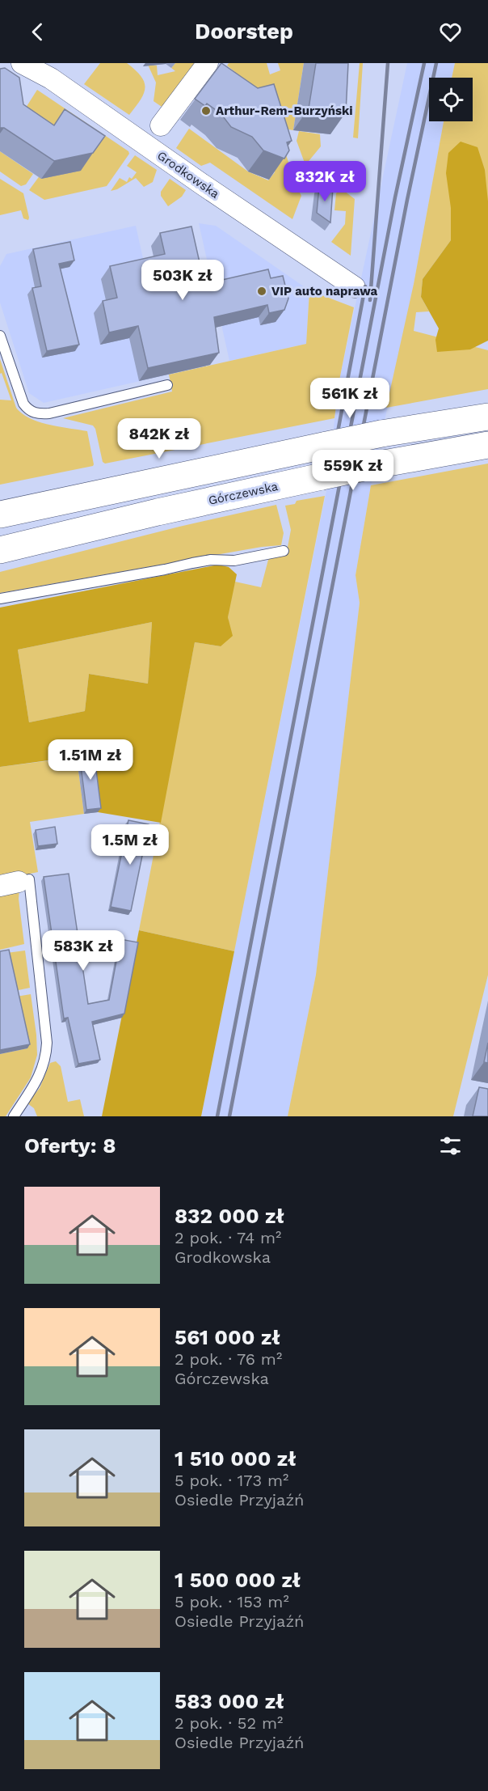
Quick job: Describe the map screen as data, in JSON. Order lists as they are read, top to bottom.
{
  "streets": {
    "main road": ["Górczewska"],
    "street": ["Grodkowska"]
  },
  "places": ["Arthur-Rem-Burzyński", "VIP auto naprawa"],
  "page": {
    "header": "Doorstep",
    "price": [
      "832K zł",
      "503K zł",
      "561K zł",
      "842K zł",
      "559K zł",
      "1.51M zł",
      "1.5M zł",
      "583K zł"
    ],
    "heading": "Oferty: 8",
    "list": [
      {
        "name": "832 000 zł",
        "note": "2 pok. · 74 m² · Grodkowska"
      },
      {
        "name": "561 000 zł",
        "note": "2 pok. · 76 m² · Górczewska"
      },
      {
        "name": "1 510 000 zł",
        "note": "5 pok. · 173 m² · Osiedle Przyjaźń"
      },
      {
        "name": "1 500 000 zł",
        "note": "5 pok. · 153 m² · Osiedle Przyjaźń"
      },
      {
        "name": "583 000 zł",
        "note": "2 pok. · 52 m² · Osiedle Przyjaźń"
      }
    ]
  }
}
